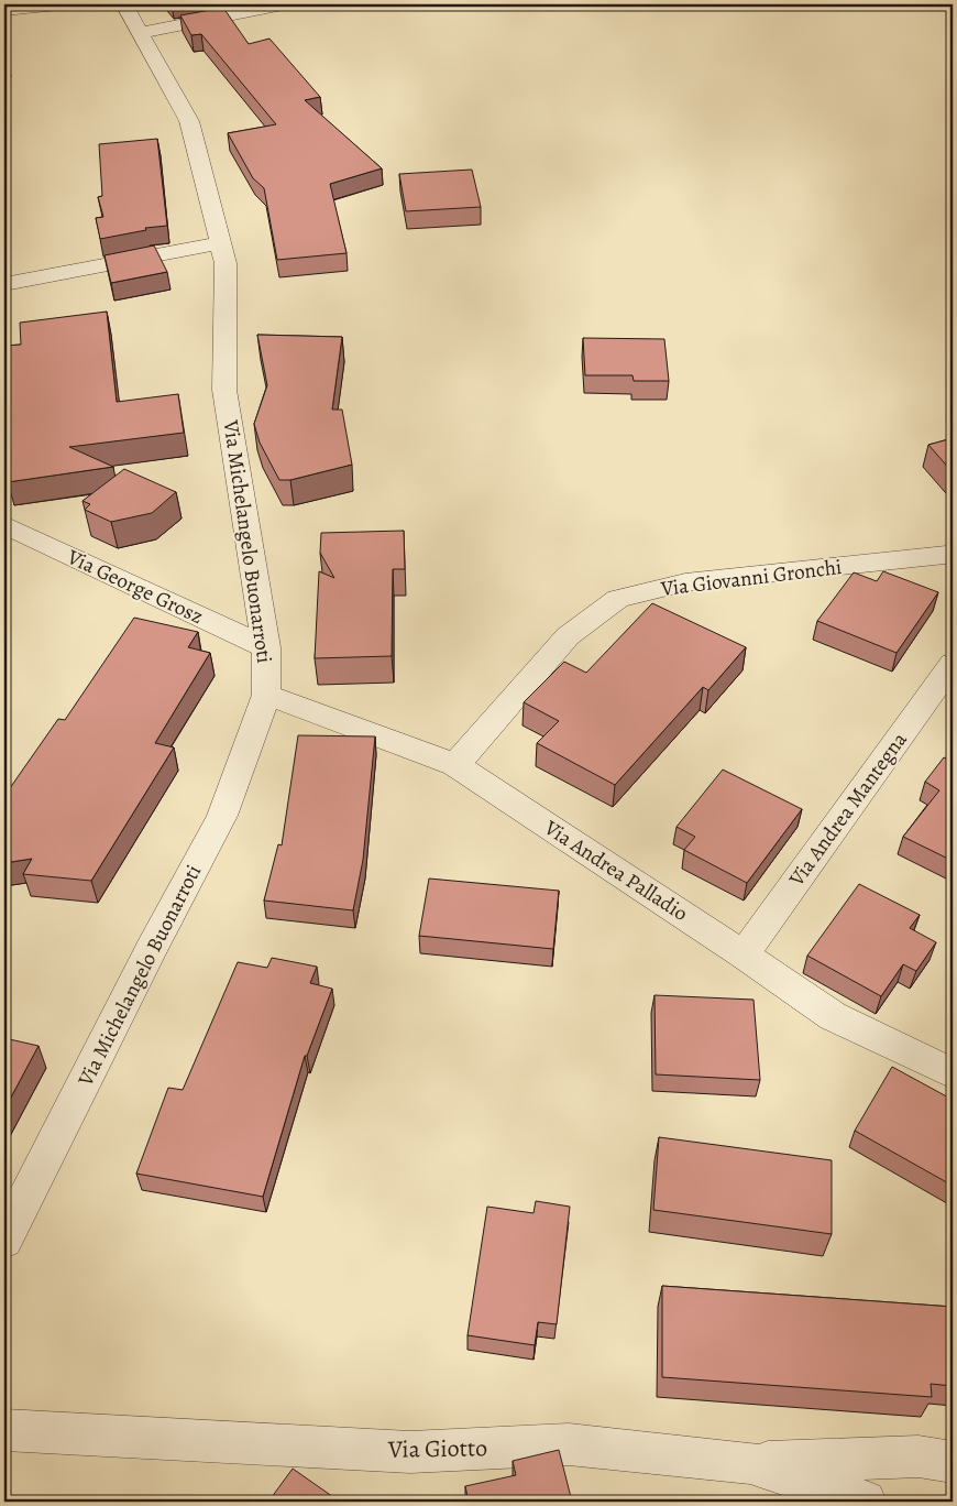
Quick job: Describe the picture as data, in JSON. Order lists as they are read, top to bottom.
{
  "streets": {
    "street": [
      "Via Michelangelo Buonarroti",
      "Via Giovanni Gronchi",
      "Via George Grosz",
      "Via Andrea Mantegna",
      "Via Andrea Palladio",
      "Via Giotto"
    ]
  },
  "crossings": [
    ["Via Michelangelo Buonarroti", "Via George Grosz"],
    ["Via Michelangelo Buonarroti", "Via Andrea Palladio"],
    ["Via Giovanni Gronchi", "Via Andrea Palladio"],
    ["Via Andrea Mantegna", "Via Andrea Palladio"]
  ]
}
